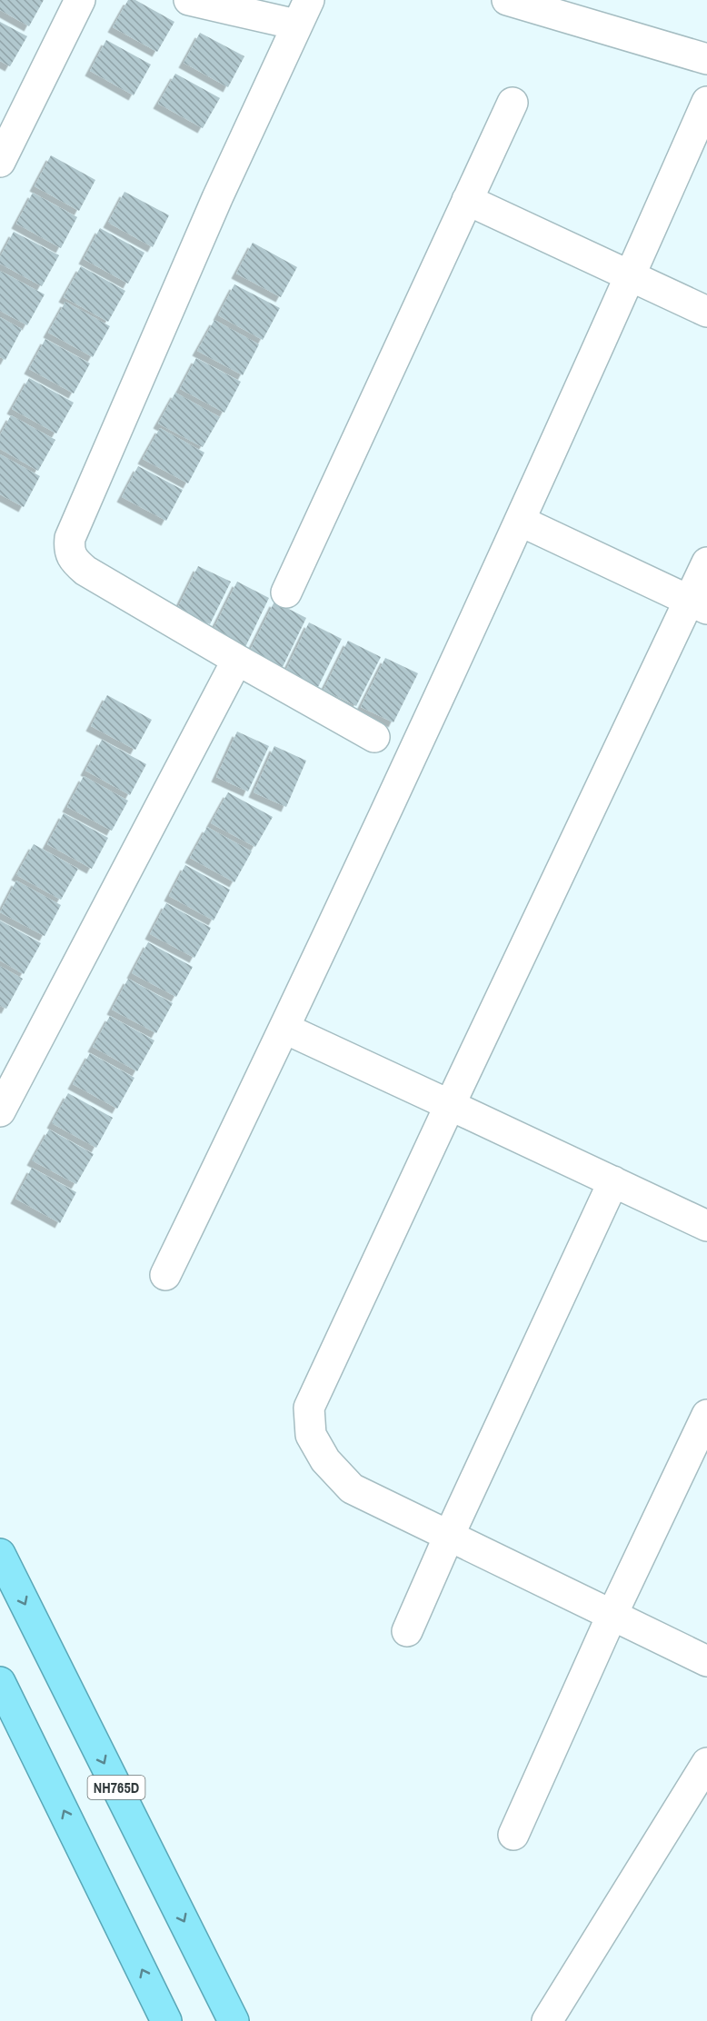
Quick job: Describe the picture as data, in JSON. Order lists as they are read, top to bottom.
{
  "streets": {
    "highway": ["NH765D"]
  }
}
